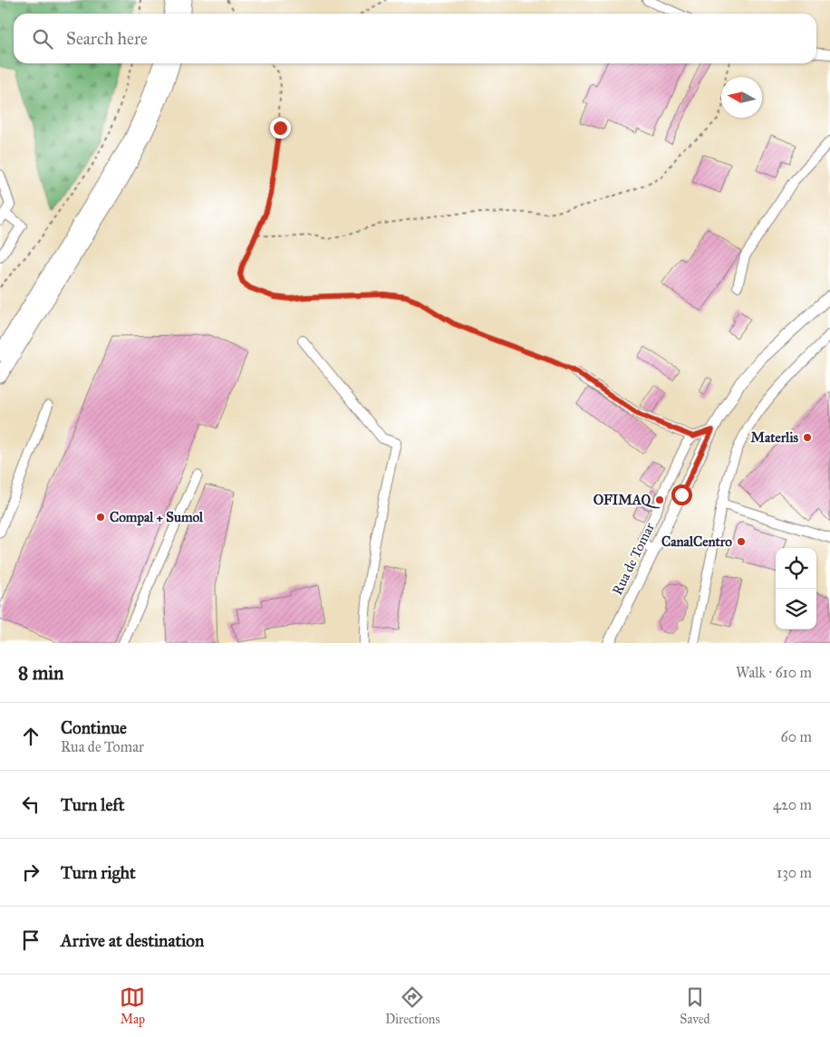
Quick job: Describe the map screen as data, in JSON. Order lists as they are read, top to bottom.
{
  "streets": {
    "main road": ["Rua de Tomar"]
  },
  "places": [
    "Materlis",
    "OFIMAQ",
    "Compal + Sumol",
    "CanalCentro"
  ],
  "north": "left",
  "page": {
    "search": "Search here",
    "heading": ["8 min", "Walk · 610 m"],
    "list": [
      ["Continue", "Rua de Tomar", "60 m"],
      ["Turn left", "420 m"],
      ["Turn right", "130 m"],
      "Arrive at destination"
    ],
    "nav": ["Map", "Directions", "Saved"]
  }
}
